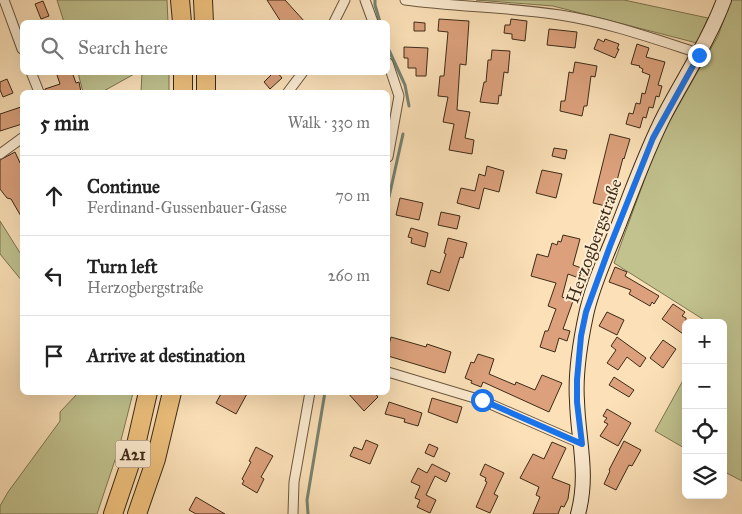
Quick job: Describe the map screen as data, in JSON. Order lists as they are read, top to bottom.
{
  "streets": {
    "highway": ["A21"],
    "main road": ["Herzogbergstraße"]
  },
  "page": {
    "search": "Search here",
    "heading": ["5 min", "Walk · 330 m"],
    "list": [
      ["Continue", "Ferdinand-Gussenbauer-Gasse", "70 m"],
      ["Turn left", "Herzogbergstraße", "260 m"],
      "Arrive at destination"
    ],
    "map_buttons": ["+", "−"]
  }
}
